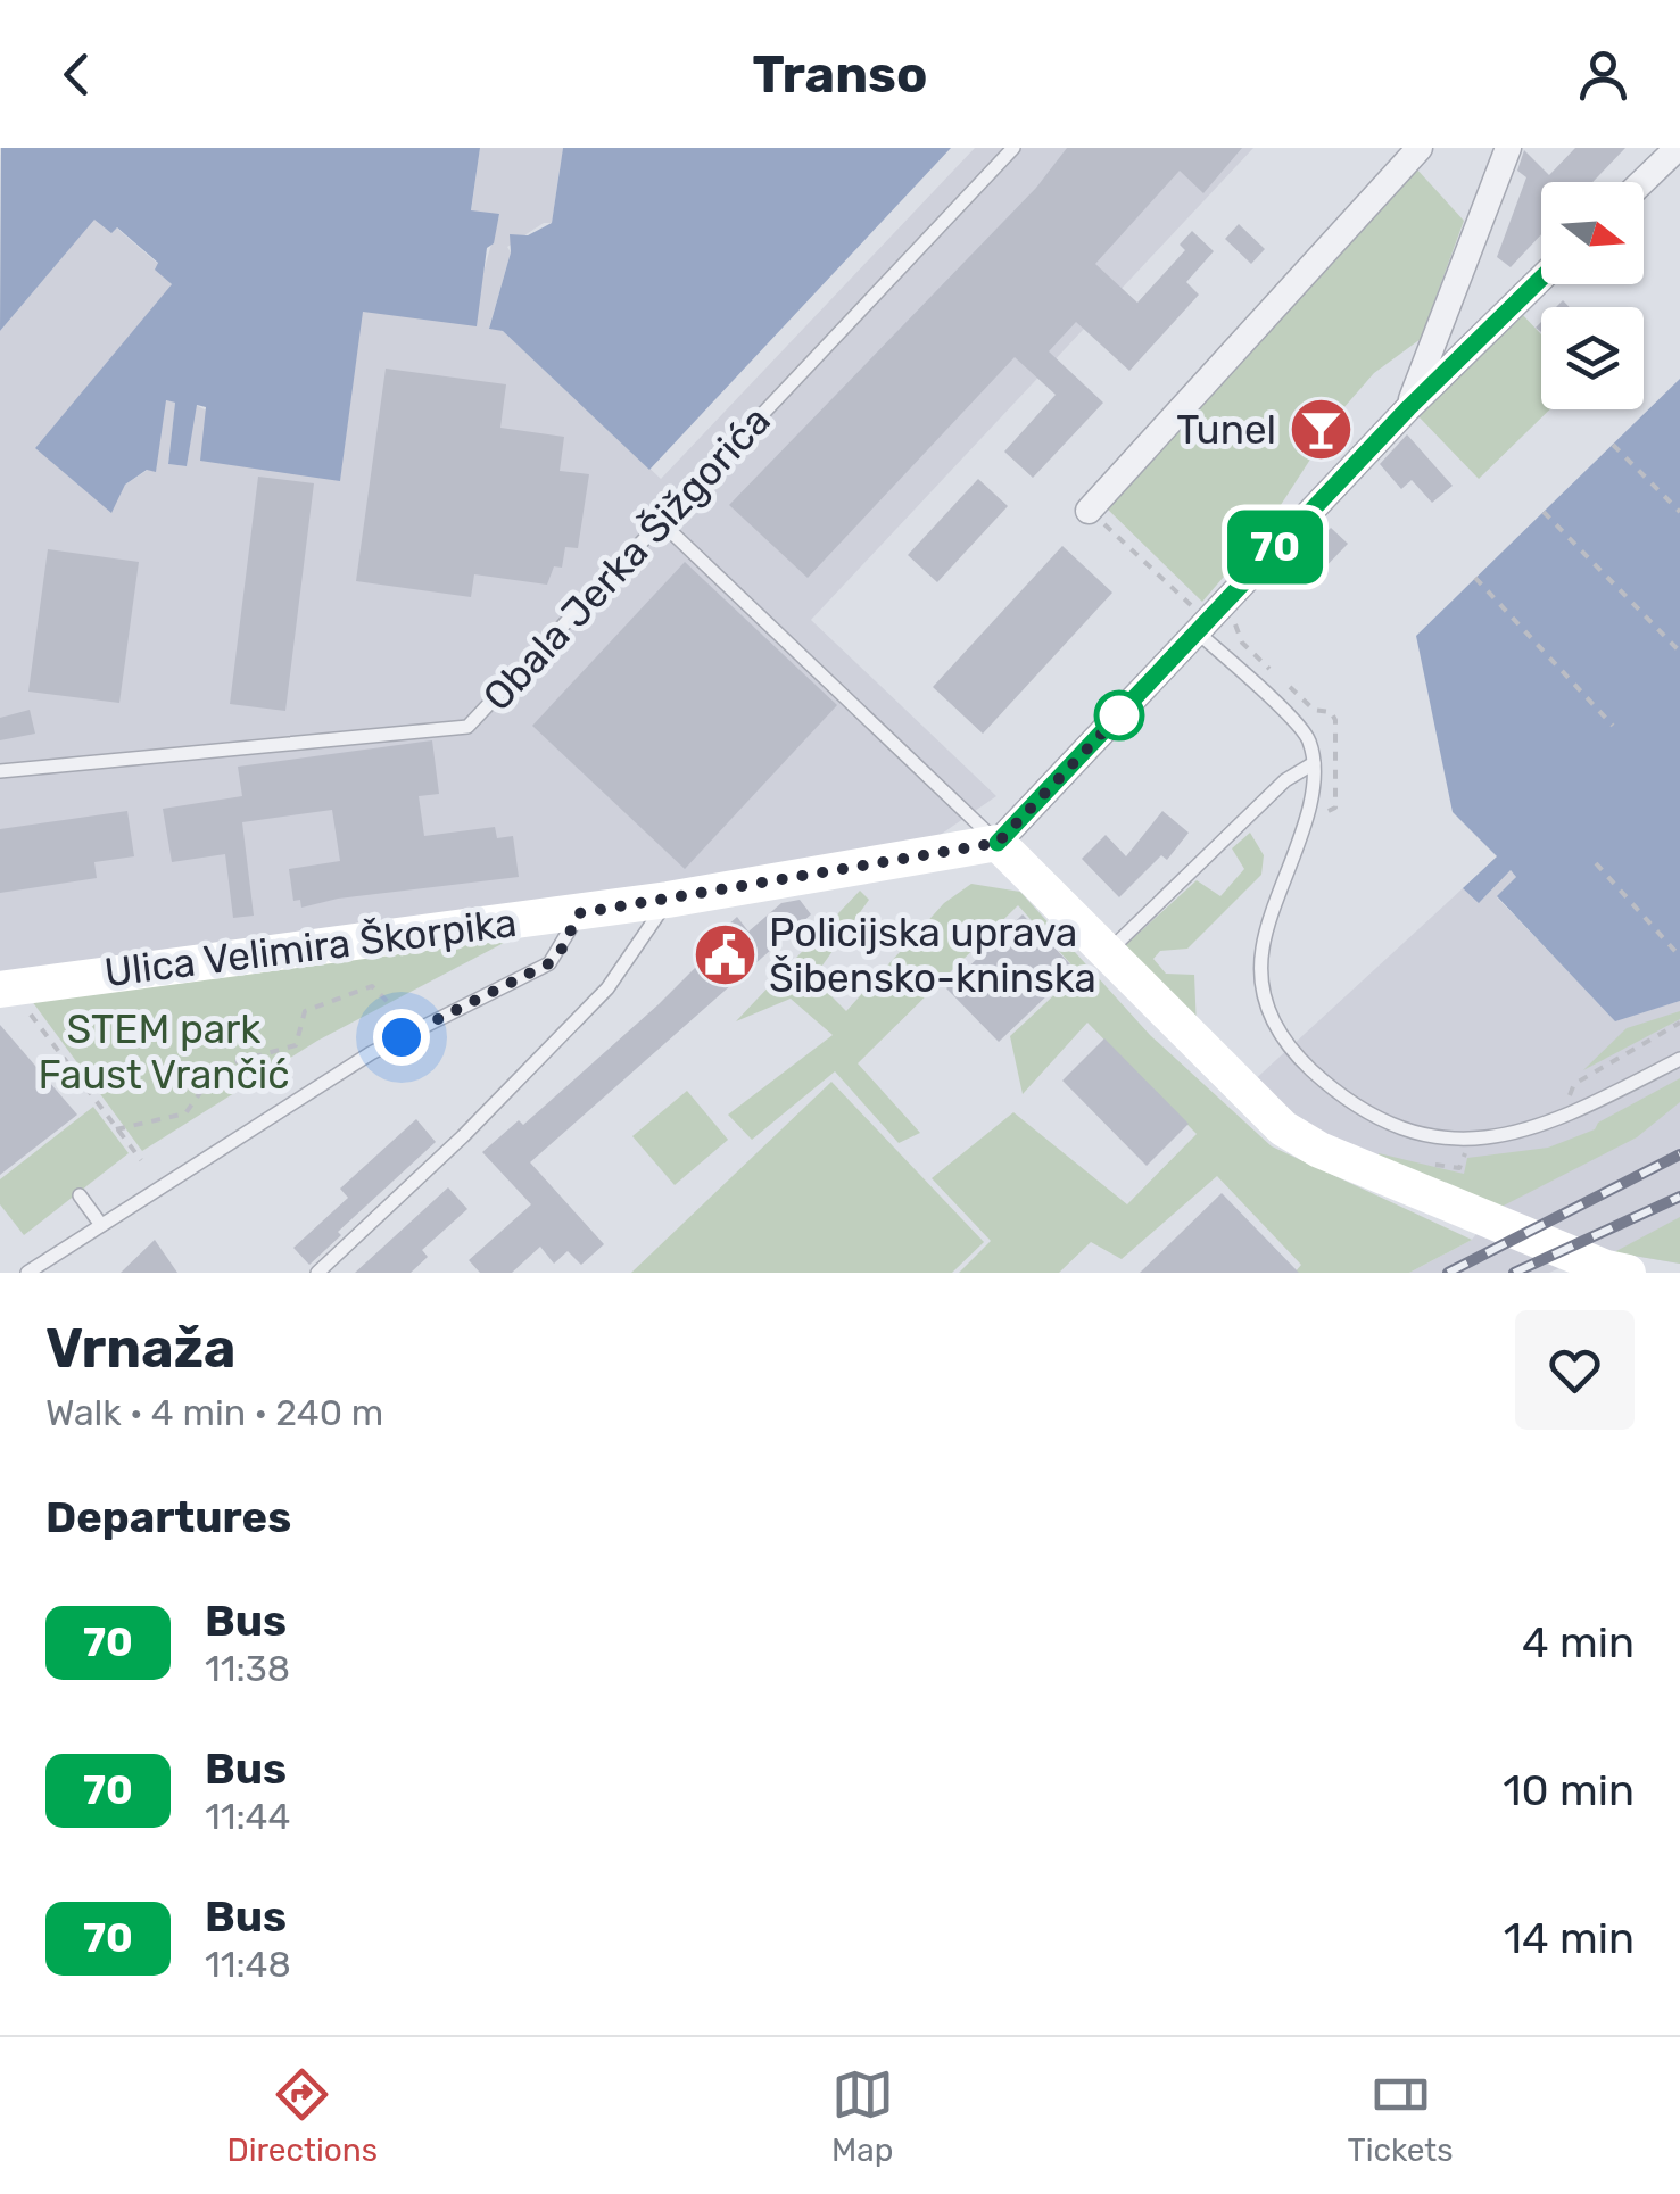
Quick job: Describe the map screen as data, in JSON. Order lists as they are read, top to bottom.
{
  "streets": {
    "street": ["Ulica Velimira Škorpika"],
    "lane": ["Obala Jerka Šižgorića"]
  },
  "parks": ["STEM park Faust Vrančić"],
  "places": {
    "bar": ["Tunel"],
    "public building": ["Policijska uprava Šibensko-kninska"]
  },
  "lines": ["bus line 70"],
  "north": "right",
  "page": {
    "header": "Transo",
    "on_map": "70",
    "heading": [
      ["Vrnaža", "Walk · 4 min · 240 m"],
      "Departures"
    ],
    "list": [
      {
        "mark": "70",
        "name": "Bus",
        "note": "11:38",
        "value": "4 min"
      },
      {
        "mark": "70",
        "name": "Bus",
        "note": "11:44",
        "value": "10 min"
      },
      {
        "mark": "70",
        "name": "Bus",
        "note": "11:48",
        "value": "14 min"
      }
    ],
    "tabs": ["Directions", "Map", "Tickets"]
  }
}
